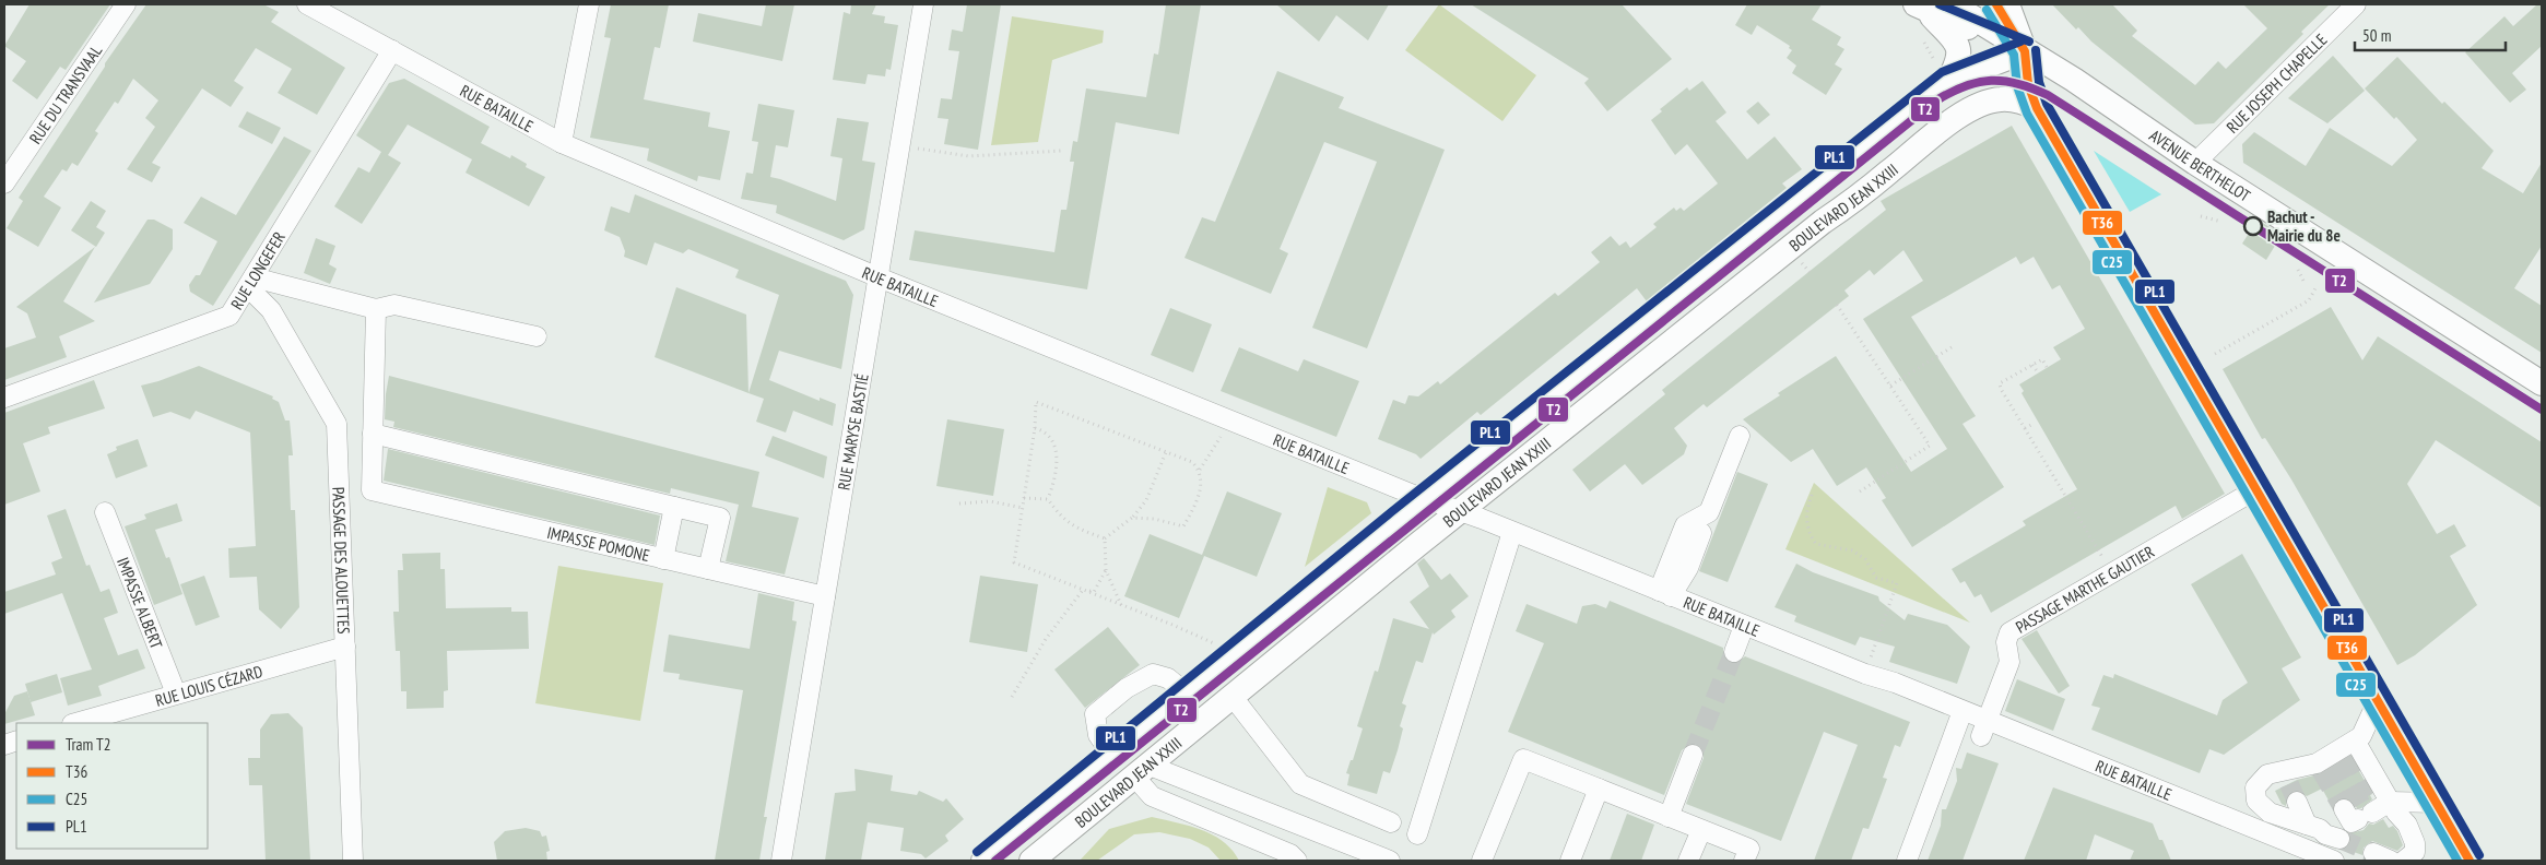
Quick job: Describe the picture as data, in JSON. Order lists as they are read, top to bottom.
{
  "streets": {
    "main road": ["AVENUE BERTHELOT", "BOULEVARD JEAN XXIII"],
    "street": [
      "RUE JOSEPH CHAPELLE",
      "RUE DU TRANSVAAL",
      "RUE BATAILLE",
      "RUE LONGEFER",
      "RUE MARYSE BASTIÉ",
      "IMPASSE POMONE",
      "PASSAGE DES ALOUETTES",
      "PASSAGE MARTHE GAUTIER",
      "IMPASSE ALBERT",
      "RUE LOUIS CÉZARD"
    ]
  },
  "crossings": [
    ["RUE JOSEPH CHAPELLE", "AVENUE BERTHELOT"],
    ["RUE BATAILLE", "BOULEVARD JEAN XXIII"],
    ["RUE BATAILLE", "RUE LONGEFER"],
    ["RUE BATAILLE", "RUE MARYSE BASTIÉ"],
    ["RUE BATAILLE", "PASSAGE MARTHE GAUTIER"],
    ["AVENUE BERTHELOT", "BOULEVARD JEAN XXIII"],
    ["RUE LONGEFER", "PASSAGE DES ALOUETTES"],
    ["RUE MARYSE BASTIÉ", "IMPASSE POMONE"],
    ["PASSAGE DES ALOUETTES", "RUE LOUIS CÉZARD"],
    ["IMPASSE ALBERT", "RUE LOUIS CÉZARD"]
  ],
  "places": ["Bachut - Mairie du 8e"],
  "lines": [
    "transit line T36",
    "transit line PL1",
    "transit line C25",
    "tram line T2"
  ],
  "legend": [
    "Tram T2",
    "T36",
    "C25",
    "PL1"
  ],
  "scale_bar": "50 m"
}
